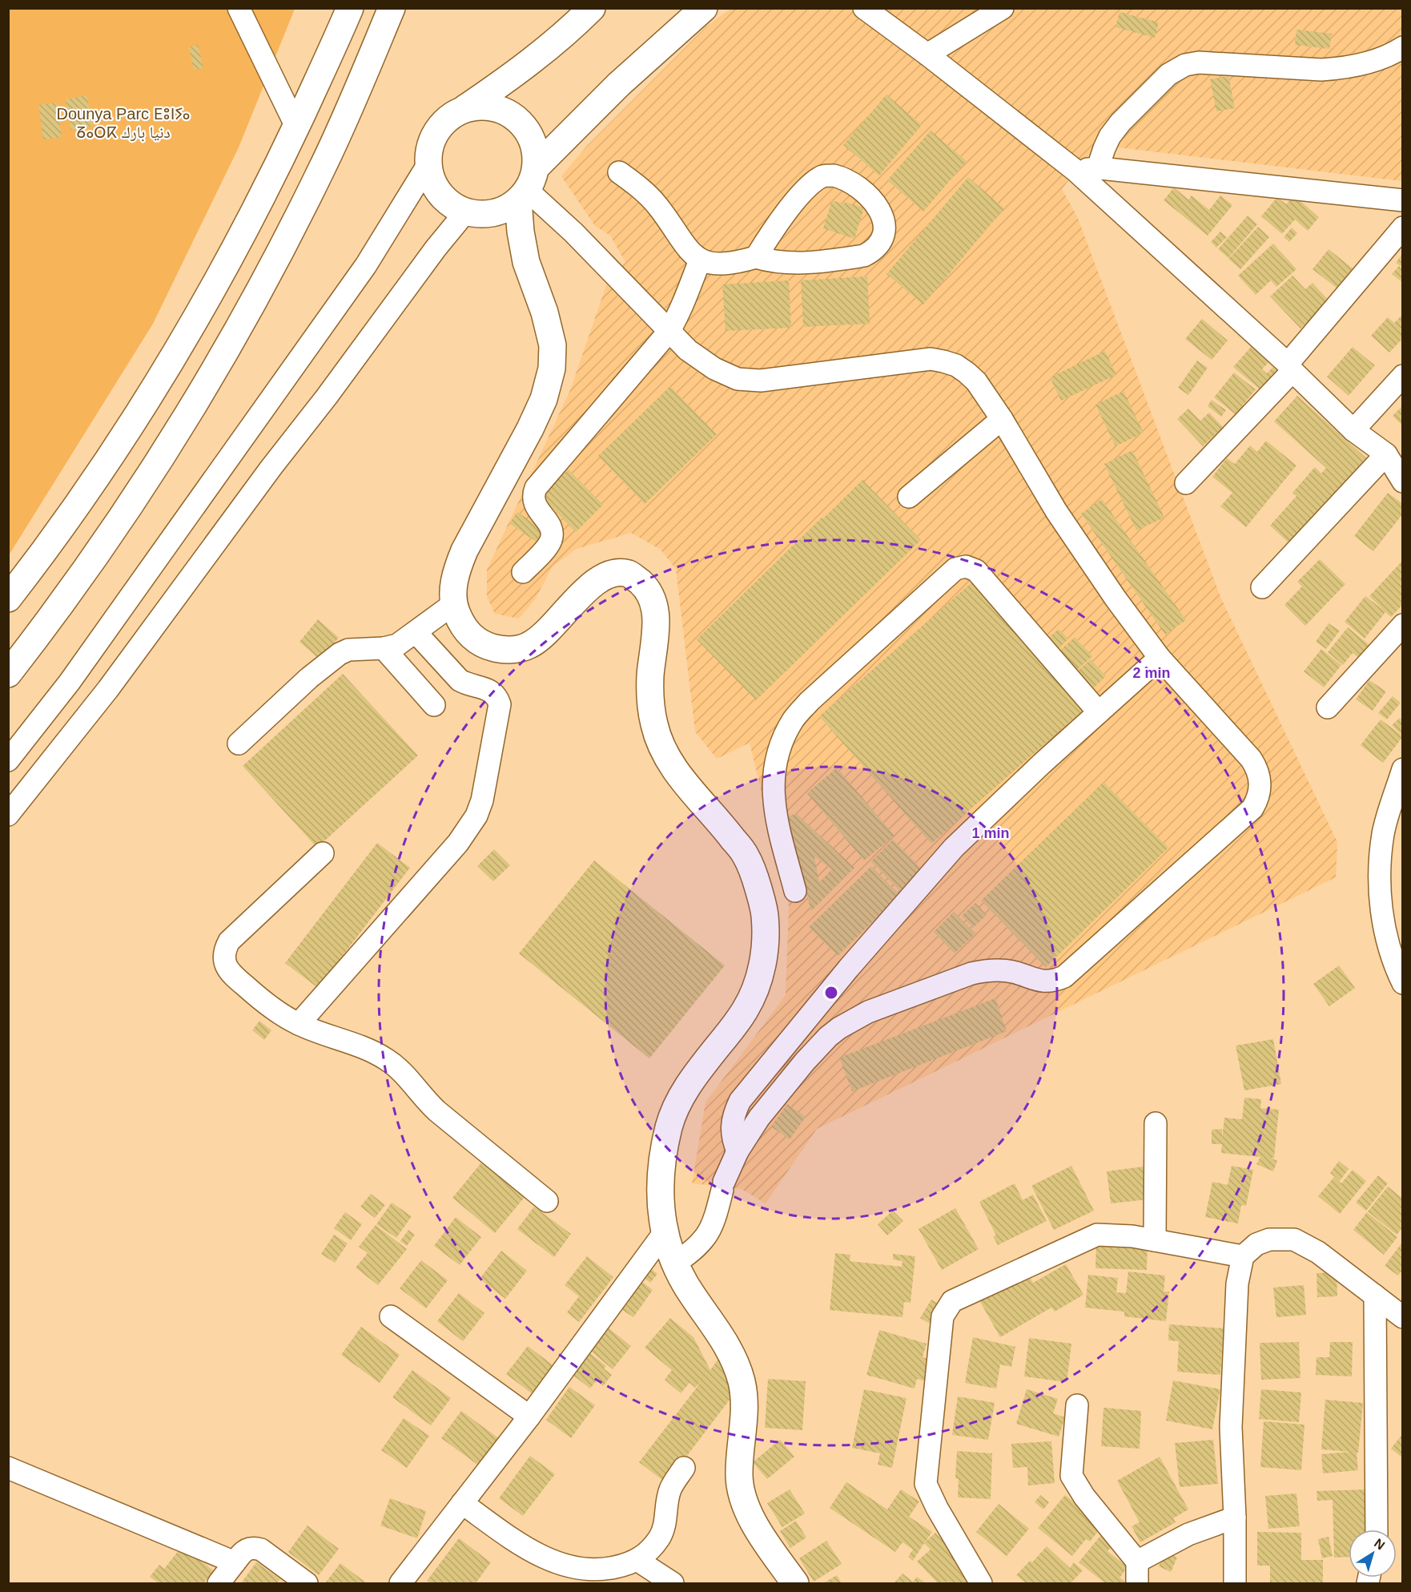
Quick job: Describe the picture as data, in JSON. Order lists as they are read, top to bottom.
{
  "parks": ["Dounya Parc ⴹⵓⵏⵢⴰ ⵒⴰⵔⴽ دنيا بارك"],
  "north": "top right",
  "rings": ["2 min", "1 min"]
}
